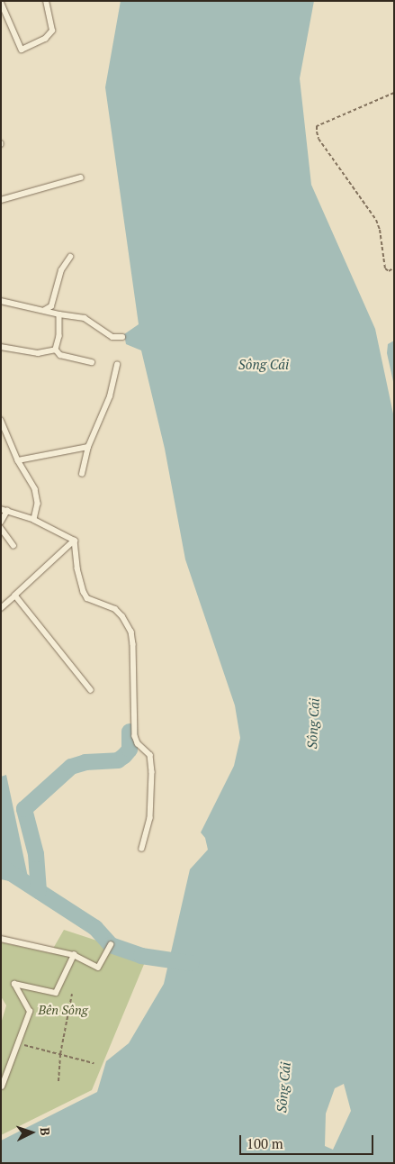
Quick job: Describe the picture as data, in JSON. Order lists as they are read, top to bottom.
{
  "water": ["Sông Cái"],
  "parks": ["Bên Sông"],
  "scale_bar": "100 m",
  "north": "right"
}
